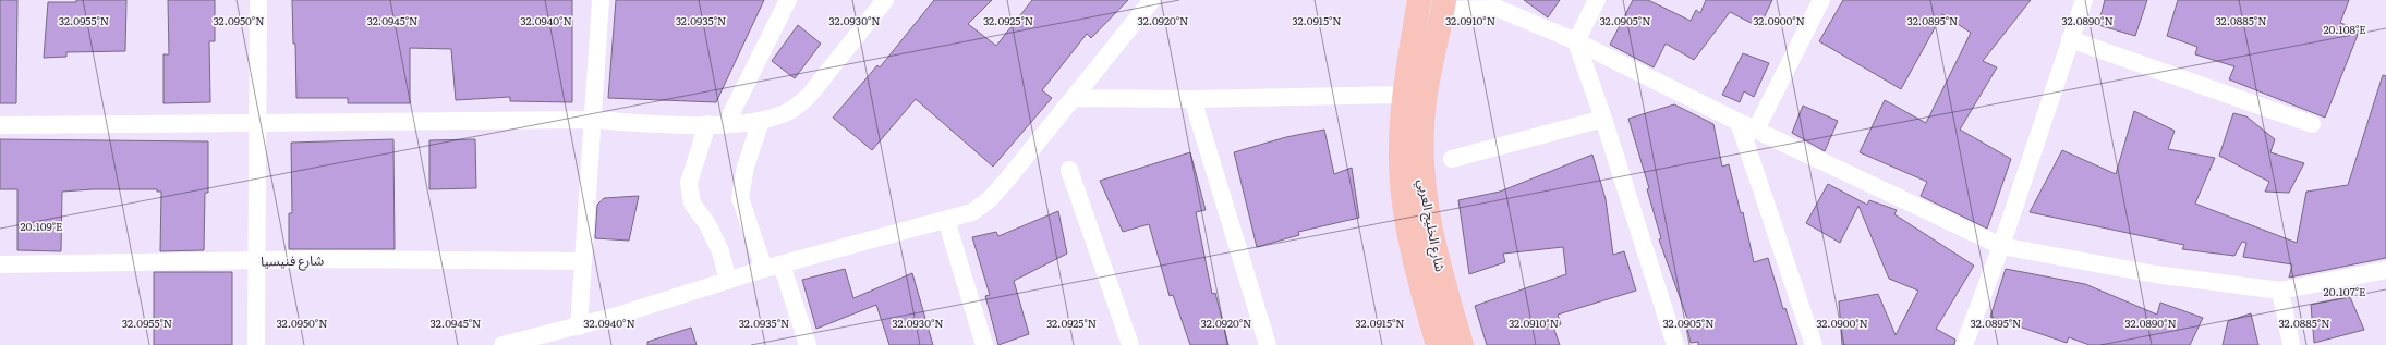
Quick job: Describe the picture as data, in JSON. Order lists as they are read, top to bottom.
{
  "streets": {
    "main road": ["شارع الخليج العربي"],
    "street": ["شارع فنيسيا"]
  },
  "coordinates": [
    "32.0955°N",
    "32.0950°N",
    "32.0945°N",
    "32.0940°N",
    "32.0935°N",
    "32.0930°N",
    "32.0925°N",
    "32.0920°N",
    "32.0915°N",
    "32.0910°N",
    "32.0905°N",
    "32.0900°N",
    "32.0895°N",
    "32.0890°N",
    "32.0885°N",
    "20.108°E",
    "20.109°E",
    "20.107°E"
  ]
}
